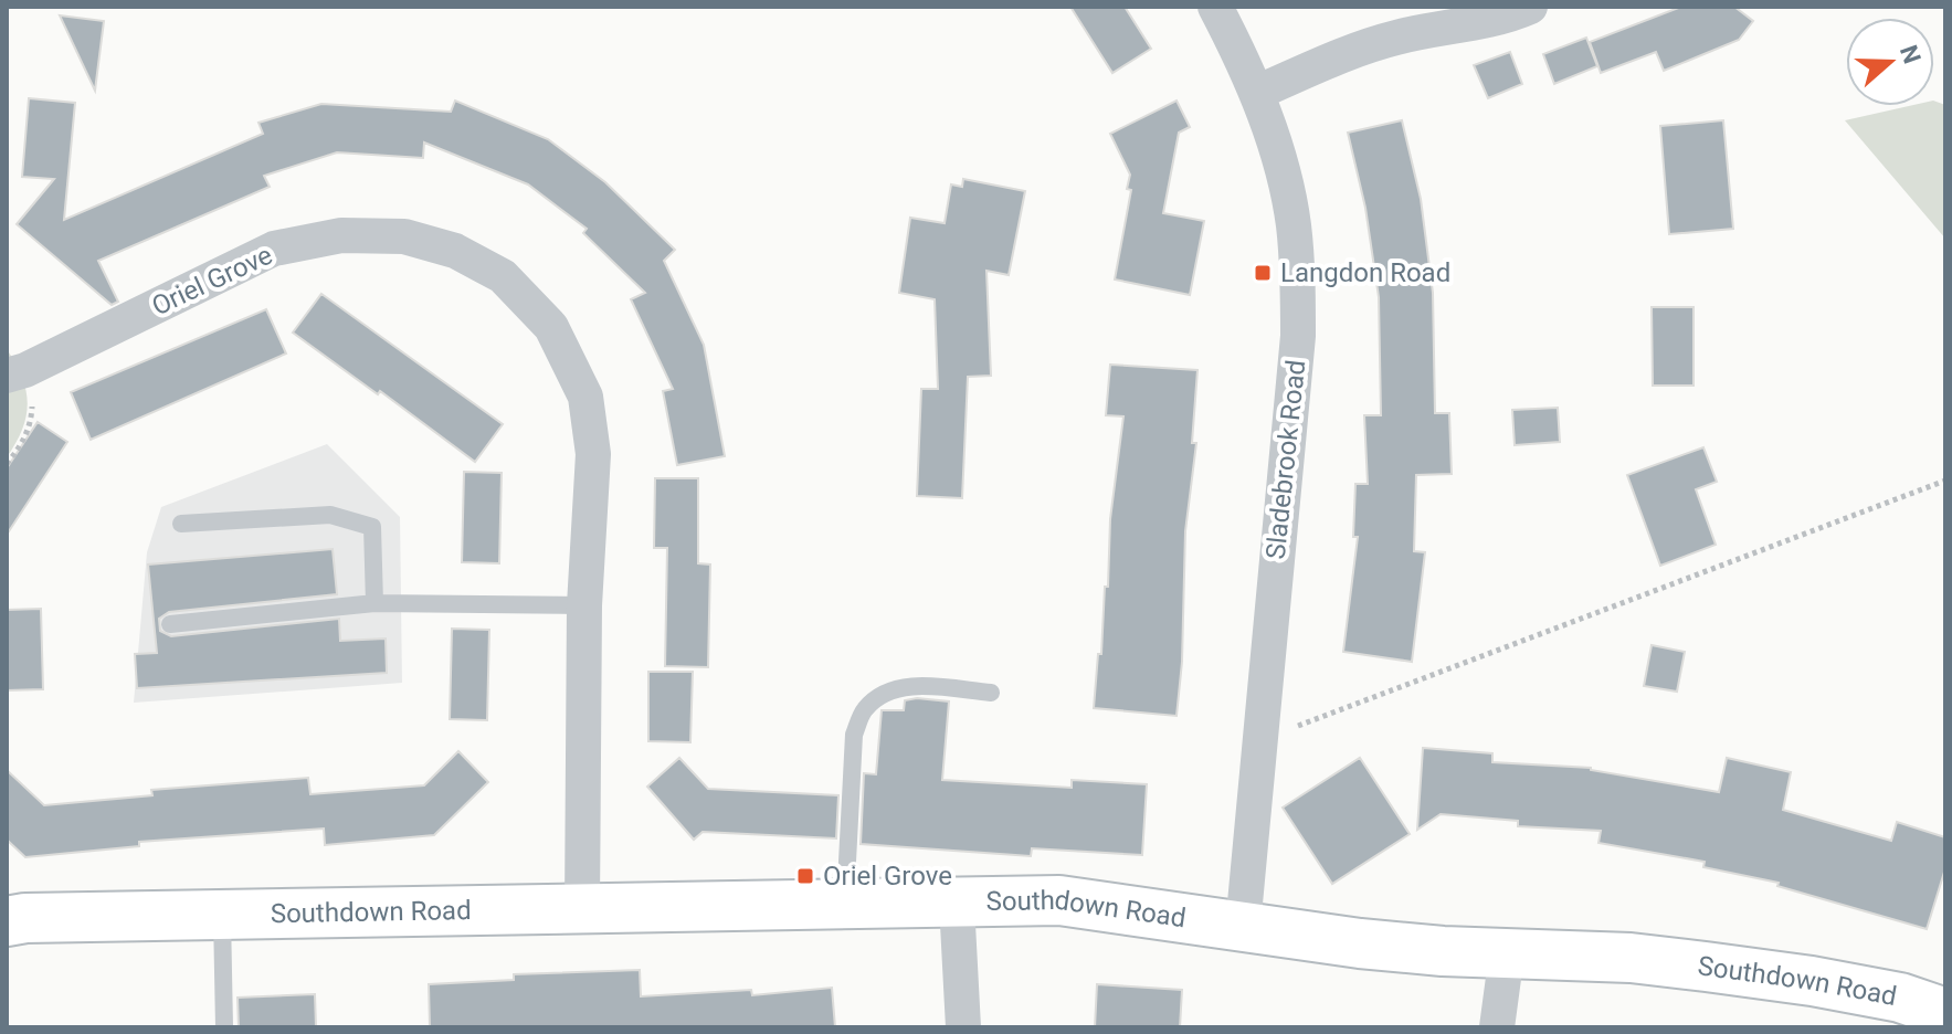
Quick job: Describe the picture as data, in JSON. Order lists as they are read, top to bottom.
{
  "streets": {
    "street": ["Oriel Grove", "Sladebrook Road", "Southdown Road"]
  },
  "crossings": [
    ["Oriel Grove", "Southdown Road"],
    ["Sladebrook Road", "Southdown Road"]
  ],
  "places": {
    "transit": ["Langdon Road", "Oriel Grove"]
  },
  "north": "right"
}
